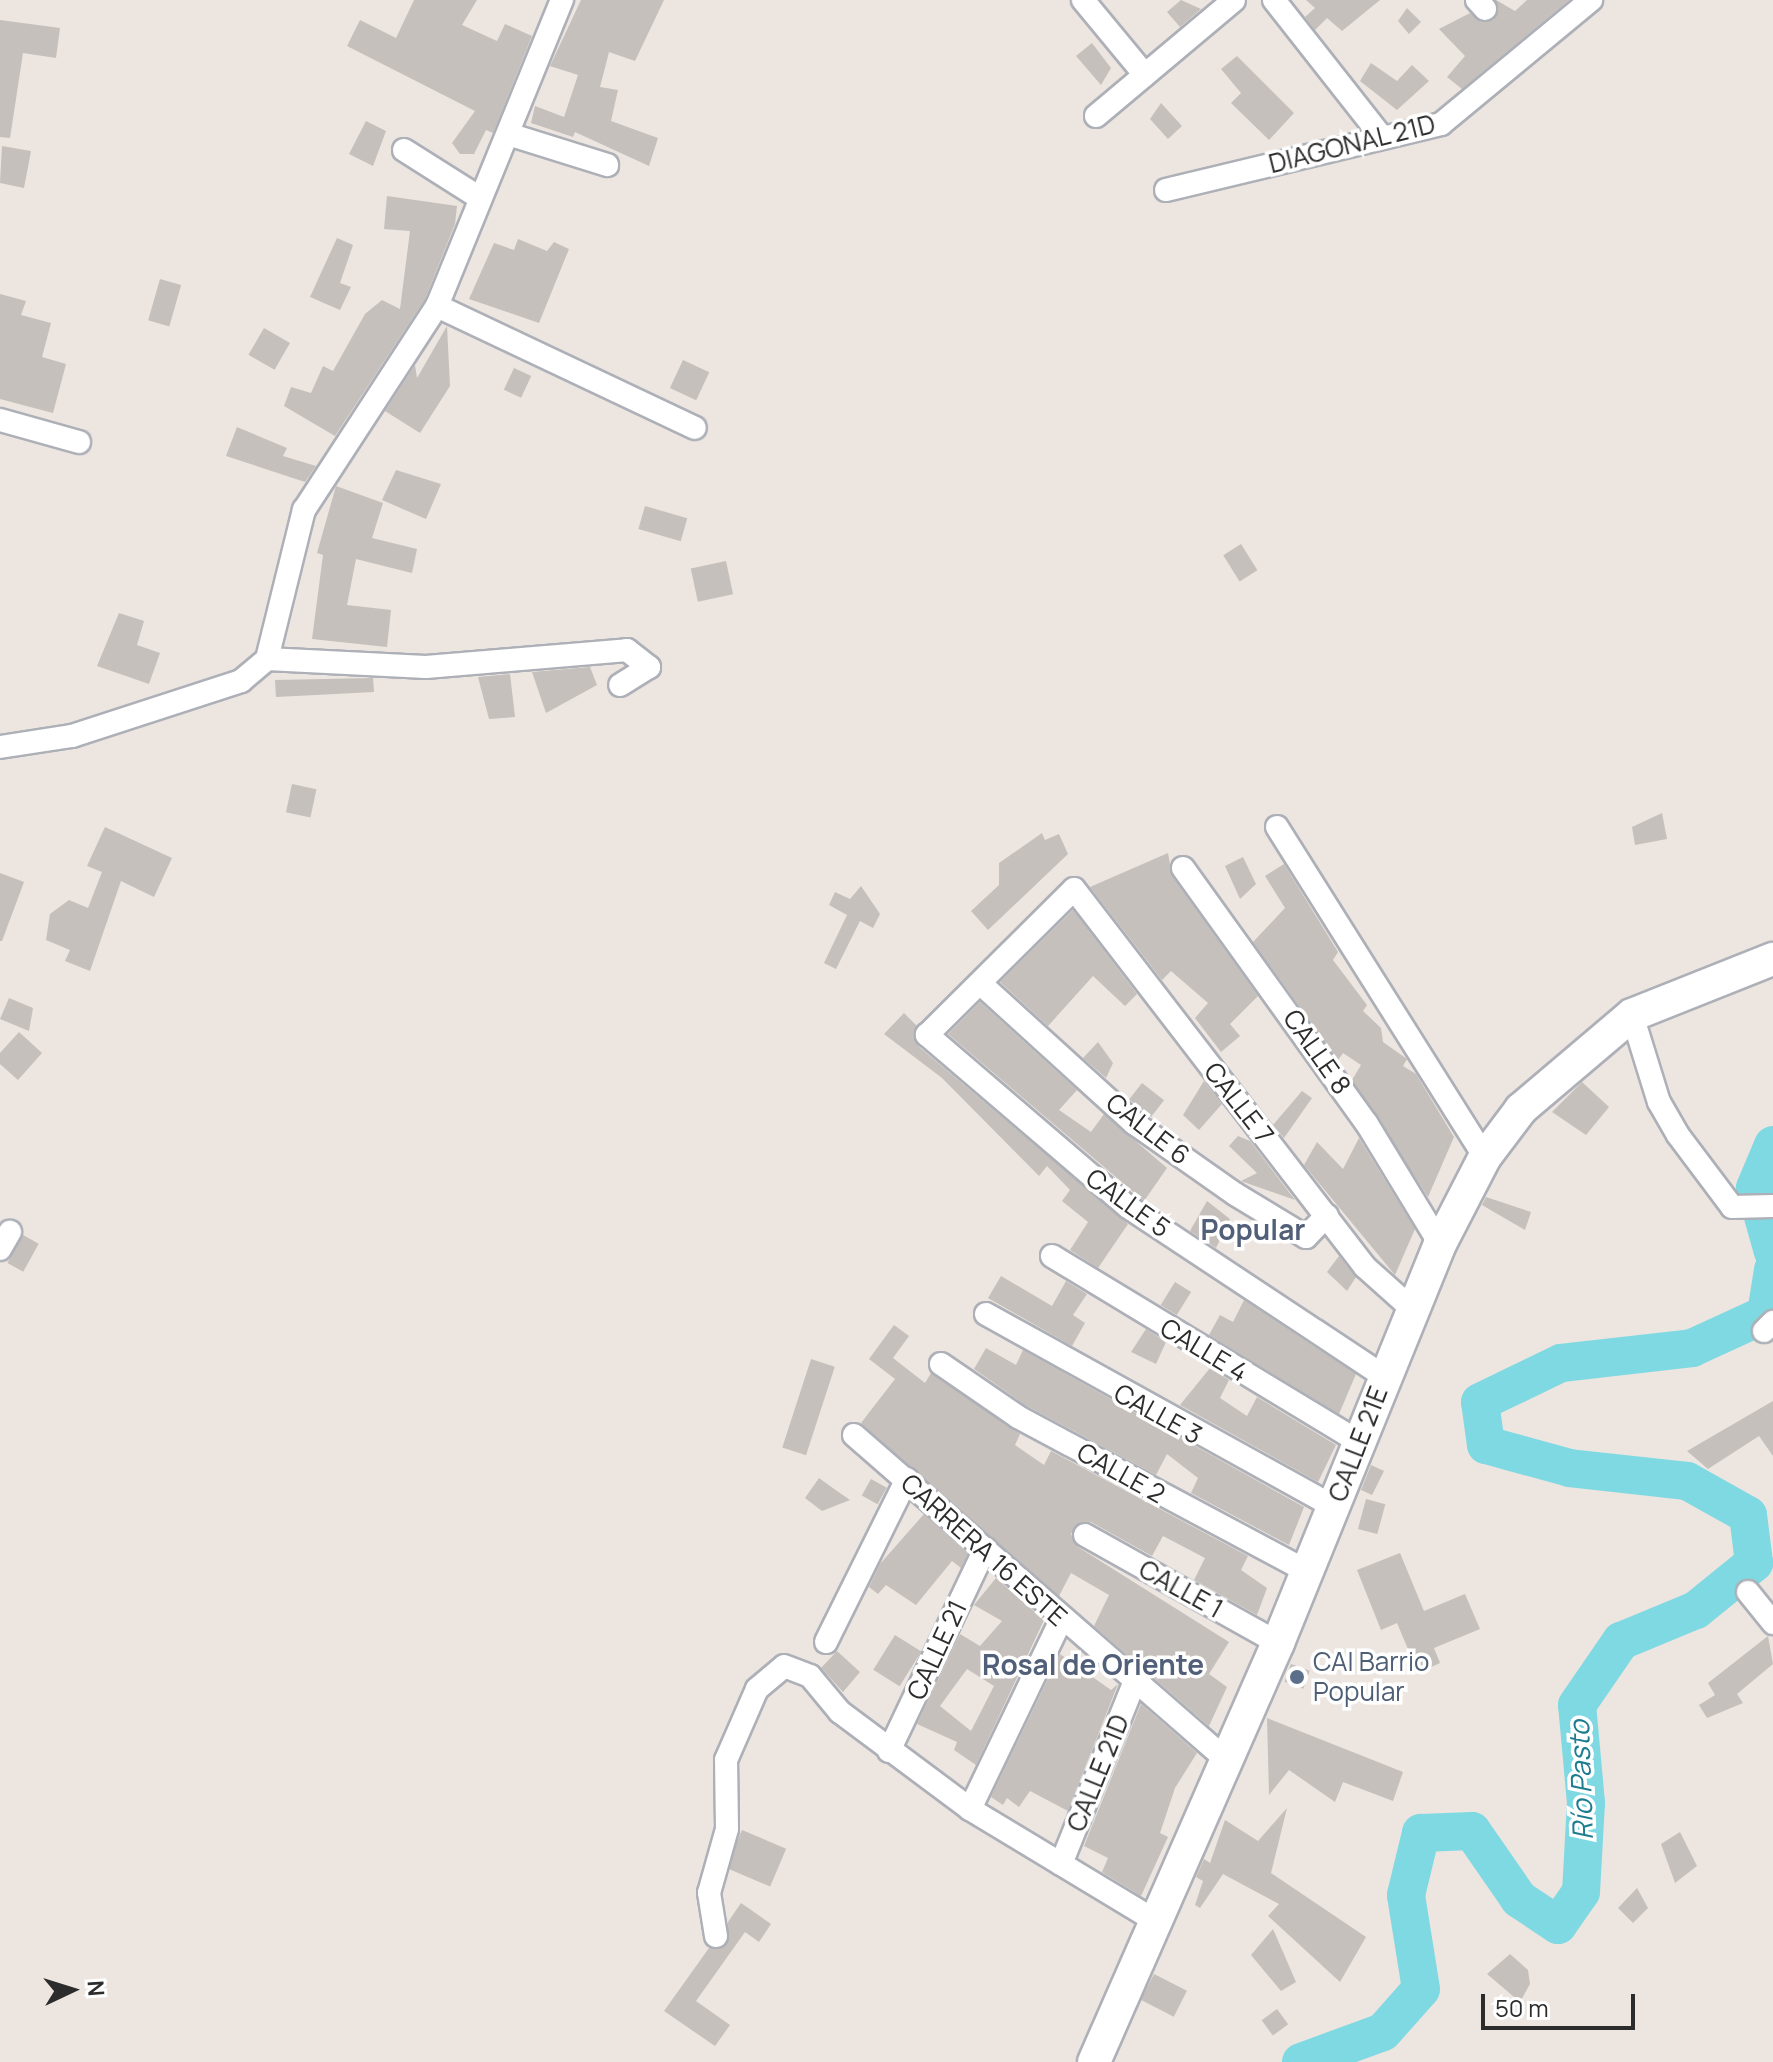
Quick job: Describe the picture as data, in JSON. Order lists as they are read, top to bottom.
{
  "streets": {
    "main road": ["CALLE 21E"],
    "street": [
      "DIAGONAL 21D",
      "CALLE 8",
      "CALLE 7",
      "CALLE 6",
      "CALLE 5",
      "CALLE 4",
      "CALLE 3",
      "CALLE 2",
      "CARRERA 16 ESTE",
      "CALLE 1",
      "CALLE 21",
      "CALLE 21D"
    ]
  },
  "crossings": [
    ["CALLE 8", "CALLE 21E"],
    ["CALLE 7", "CALLE 6"],
    ["CALLE 7", "CALLE 5"],
    ["CALLE 7", "CALLE 21E"],
    ["CALLE 6", "CALLE 5"],
    ["CALLE 5", "CALLE 21E"],
    ["CALLE 4", "CALLE 21E"],
    ["CALLE 3", "CALLE 21E"],
    ["CALLE 21E", "CALLE 2"],
    ["CALLE 21E", "CARRERA 16 ESTE"],
    ["CALLE 21E", "CALLE 1"],
    ["CARRERA 16 ESTE", "CALLE 21"],
    ["CARRERA 16 ESTE", "CALLE 21D"]
  ],
  "districts": ["Popular", "Rosal de Oriente"],
  "water": ["Río Pasto"],
  "places": ["CAI Barrio Popular"],
  "scale_bar": "50 m",
  "north": "right"
}
